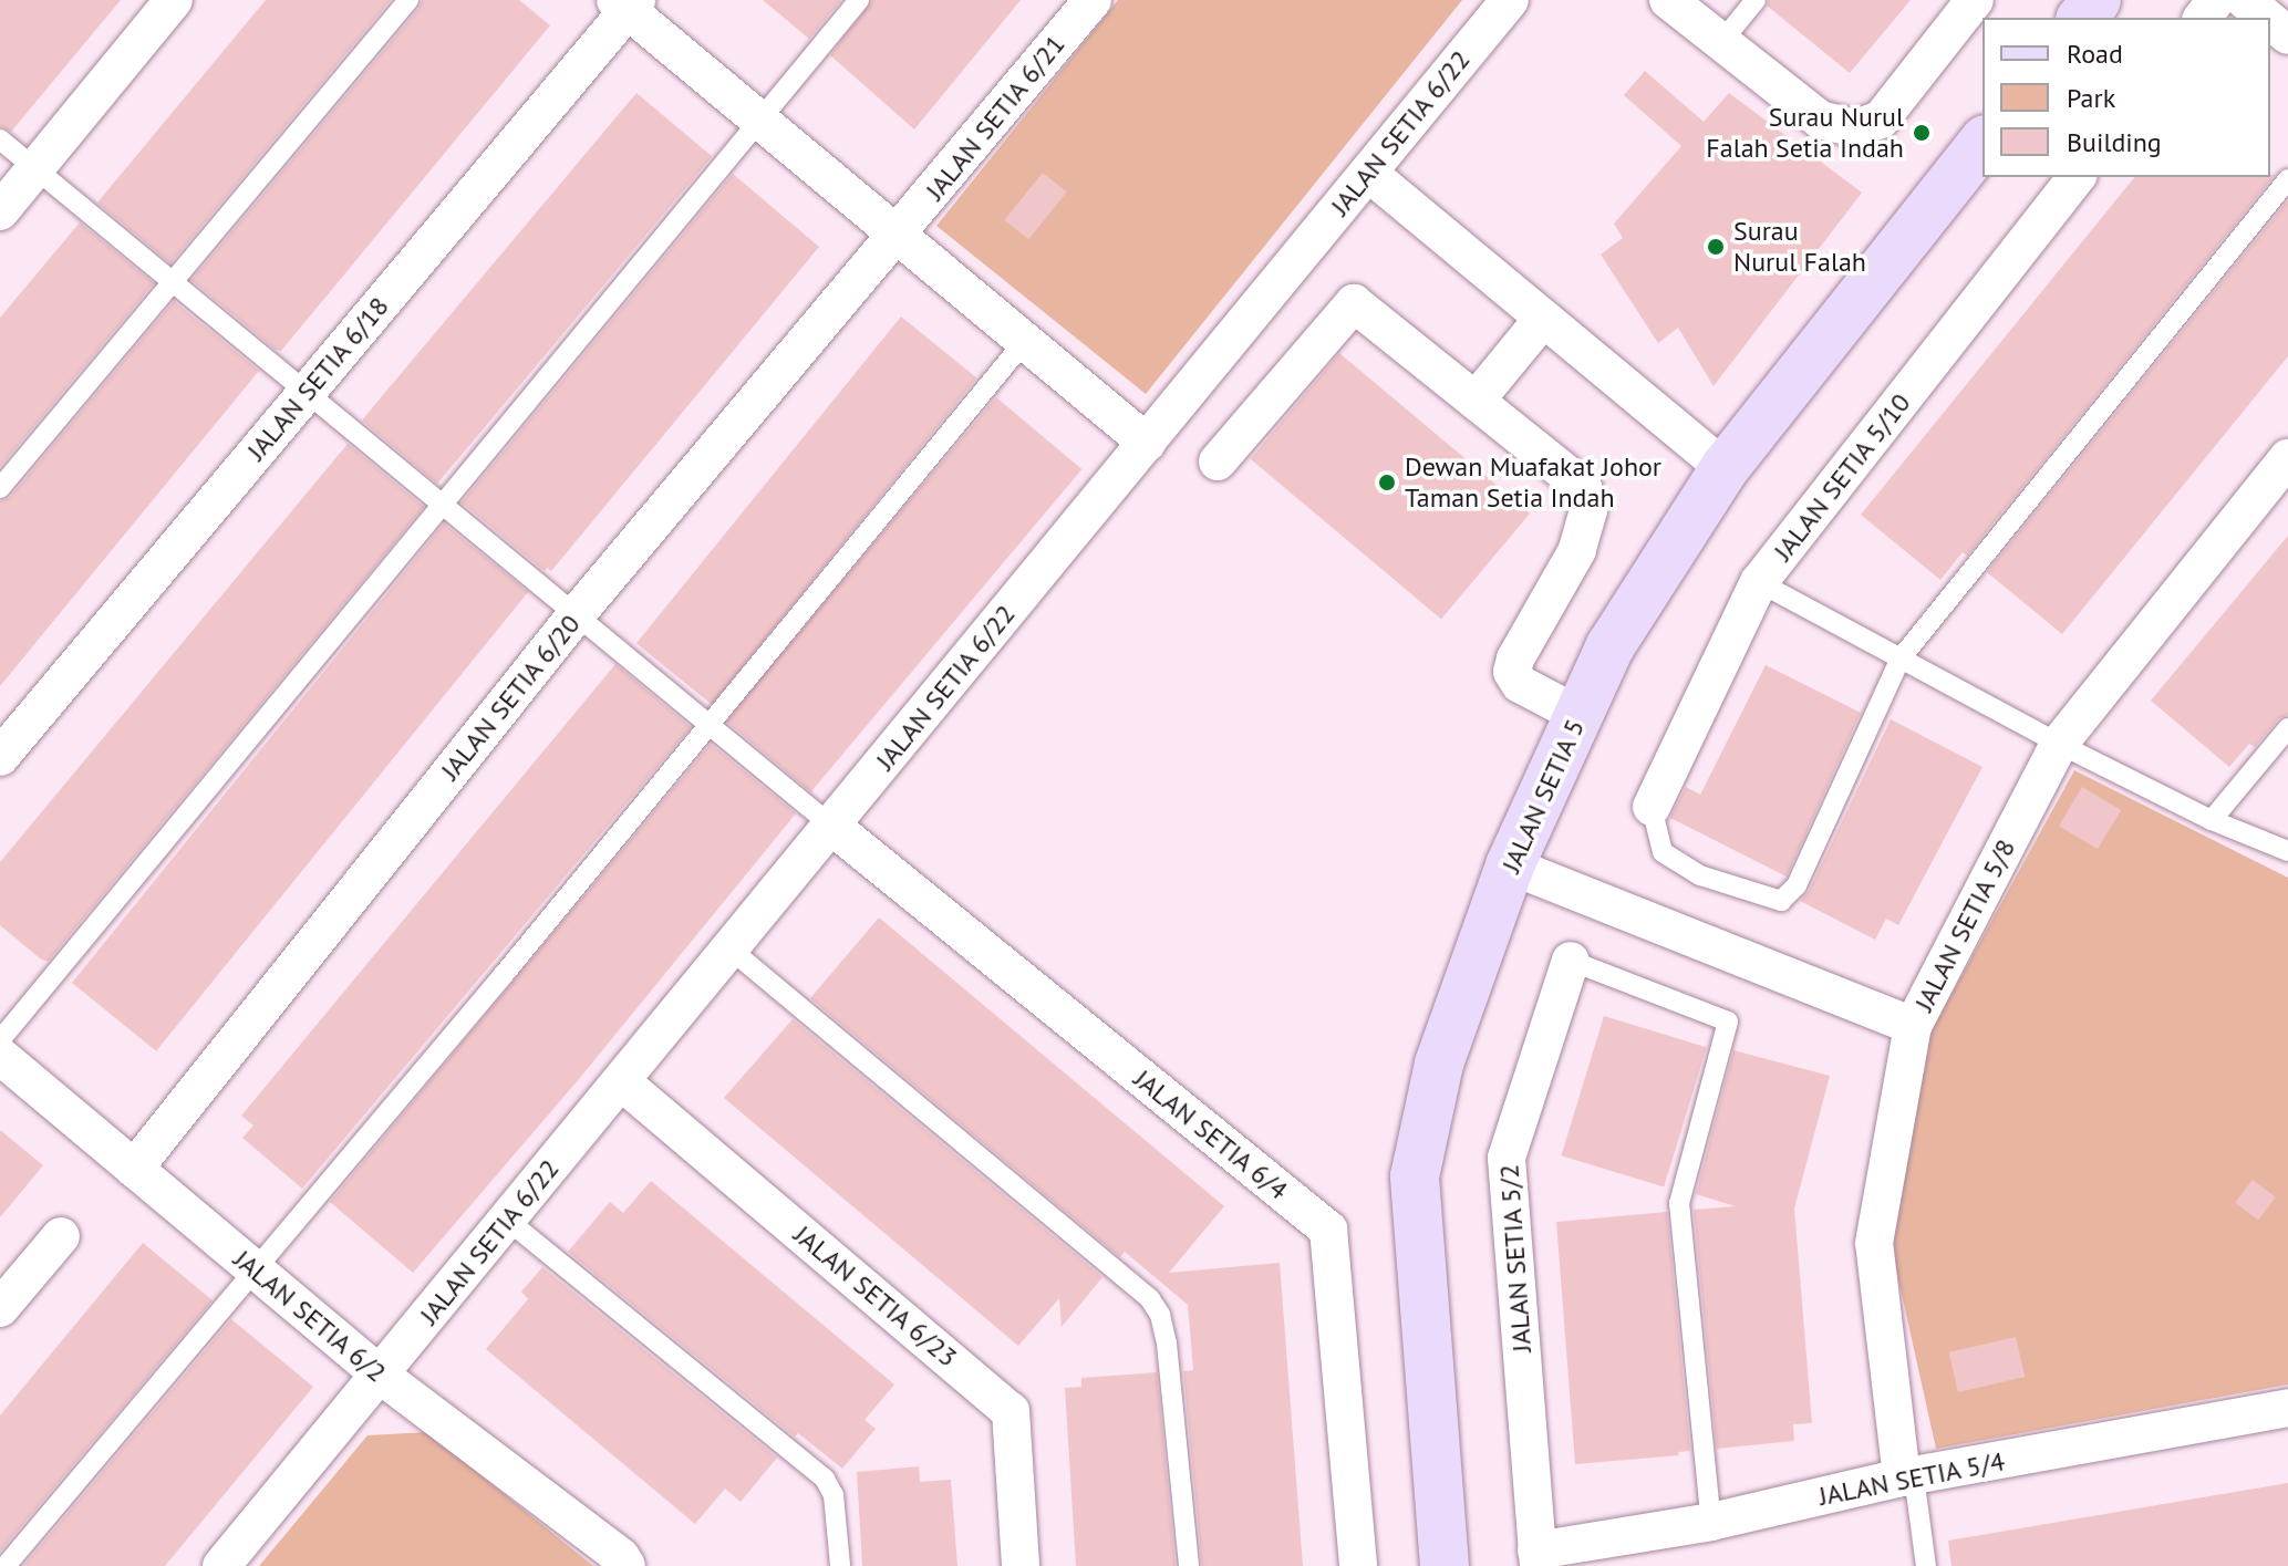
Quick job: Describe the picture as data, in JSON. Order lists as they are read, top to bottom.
{
  "streets": {
    "street": [
      "JALAN SETIA 6/21",
      "JALAN SETIA 6/22",
      "JALAN SETIA 6/18",
      "JALAN SETIA 5/10",
      "JALAN SETIA 6/20",
      "JALAN SETIA 5",
      "JALAN SETIA 5/8",
      "JALAN SETIA 6/4",
      "JALAN SETIA 5/2",
      "JALAN SETIA 6/23",
      "JALAN SETIA 6/2",
      "JALAN SETIA 5/4"
    ]
  },
  "crossings": [
    ["JALAN SETIA 6/21", "JALAN SETIA 6/20"],
    ["JALAN SETIA 6/22", "JALAN SETIA 6/4"],
    ["JALAN SETIA 6/22", "JALAN SETIA 6/23"],
    ["JALAN SETIA 6/22", "JALAN SETIA 6/2"],
    ["JALAN SETIA 6/20", "JALAN SETIA 6/2"],
    ["JALAN SETIA 5/8", "JALAN SETIA 5/4"],
    ["JALAN SETIA 5/2", "JALAN SETIA 5/4"]
  ],
  "places": ["Surau Nurul Falah Setia Indah", "Surau Nurul Falah", "Dewan Muafakat Johor Taman Setia Indah"],
  "legend": ["Road", "Park", "Building"]
}
